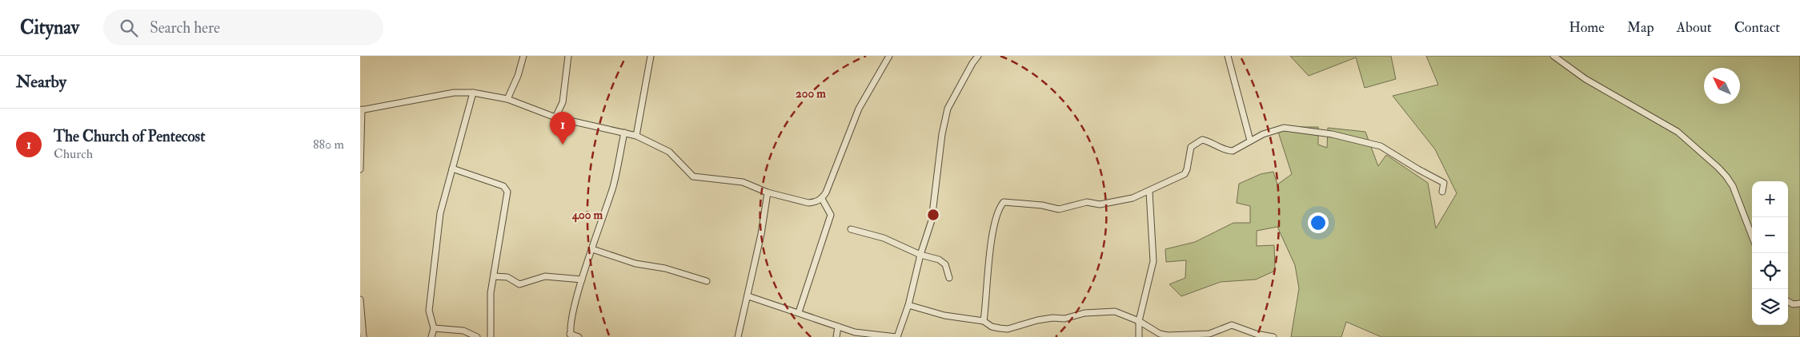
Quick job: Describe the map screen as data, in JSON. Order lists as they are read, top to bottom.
{
  "north": "top left",
  "page": {
    "header": "Citynav",
    "search": "Search here",
    "nav": [
      "Home",
      "Map",
      "About",
      "Contact"
    ],
    "heading": "Nearby",
    "list": [
      {
        "mark": "1",
        "name": "The Church of Pentecost",
        "note": "Church",
        "value": "880 m"
      }
    ],
    "pins": "1",
    "map_buttons": ["+", "−"]
  },
  "rings": ["200 m", "400 m"]
}
